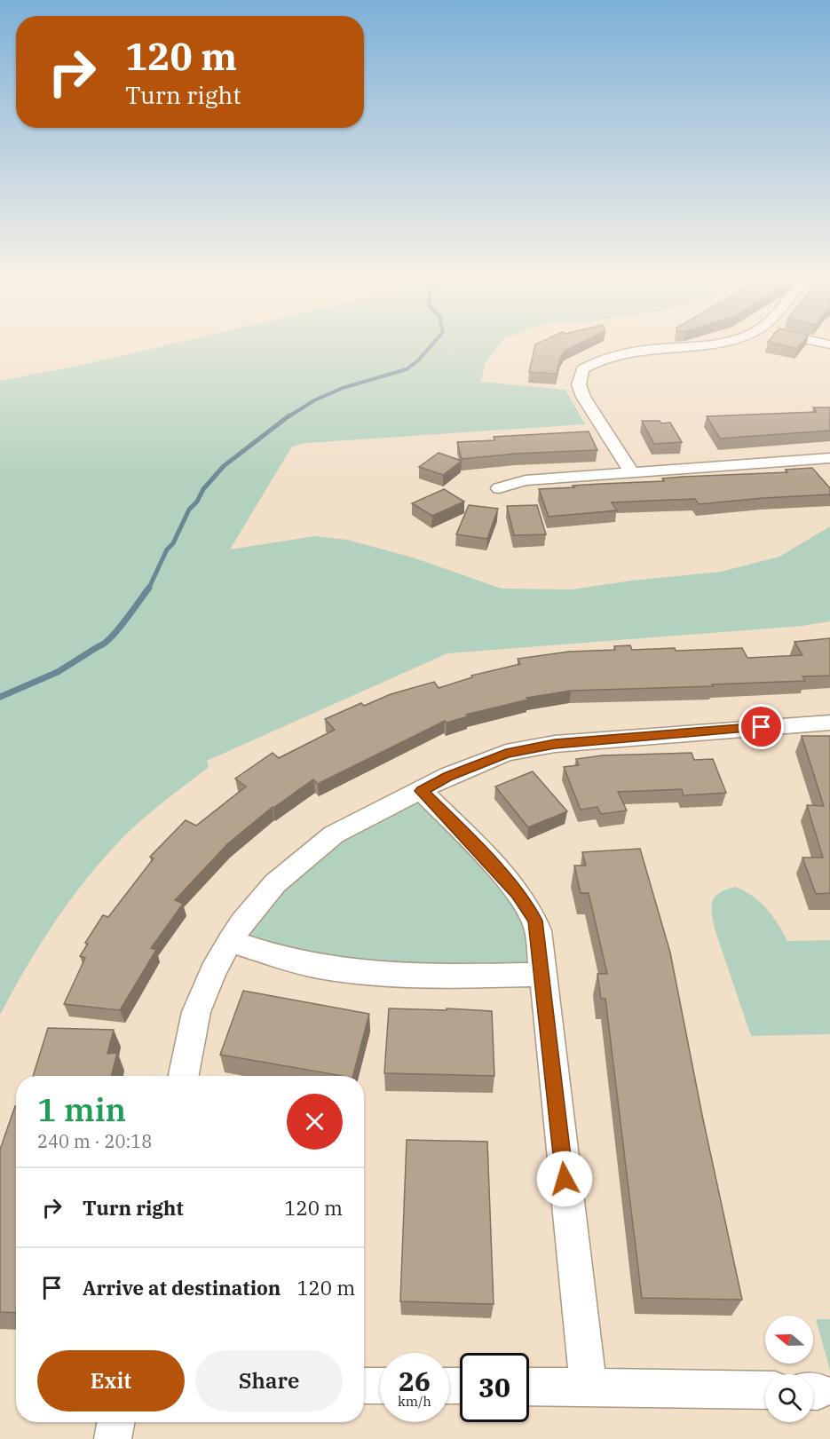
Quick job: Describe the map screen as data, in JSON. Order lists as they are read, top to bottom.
{
  "north": "left",
  "page": {
    "turn": ["120 m", "Turn right"],
    "heading": ["1 min", "240 m · 20:18"],
    "list": [
      {
        "name": "Turn right",
        "value": "120 m"
      },
      {
        "name": "Arrive at destination",
        "value": "120 m"
      }
    ],
    "buttons": ["Exit", "Share"],
    "speed": "26 km/h",
    "limit": "30"
  }
}
